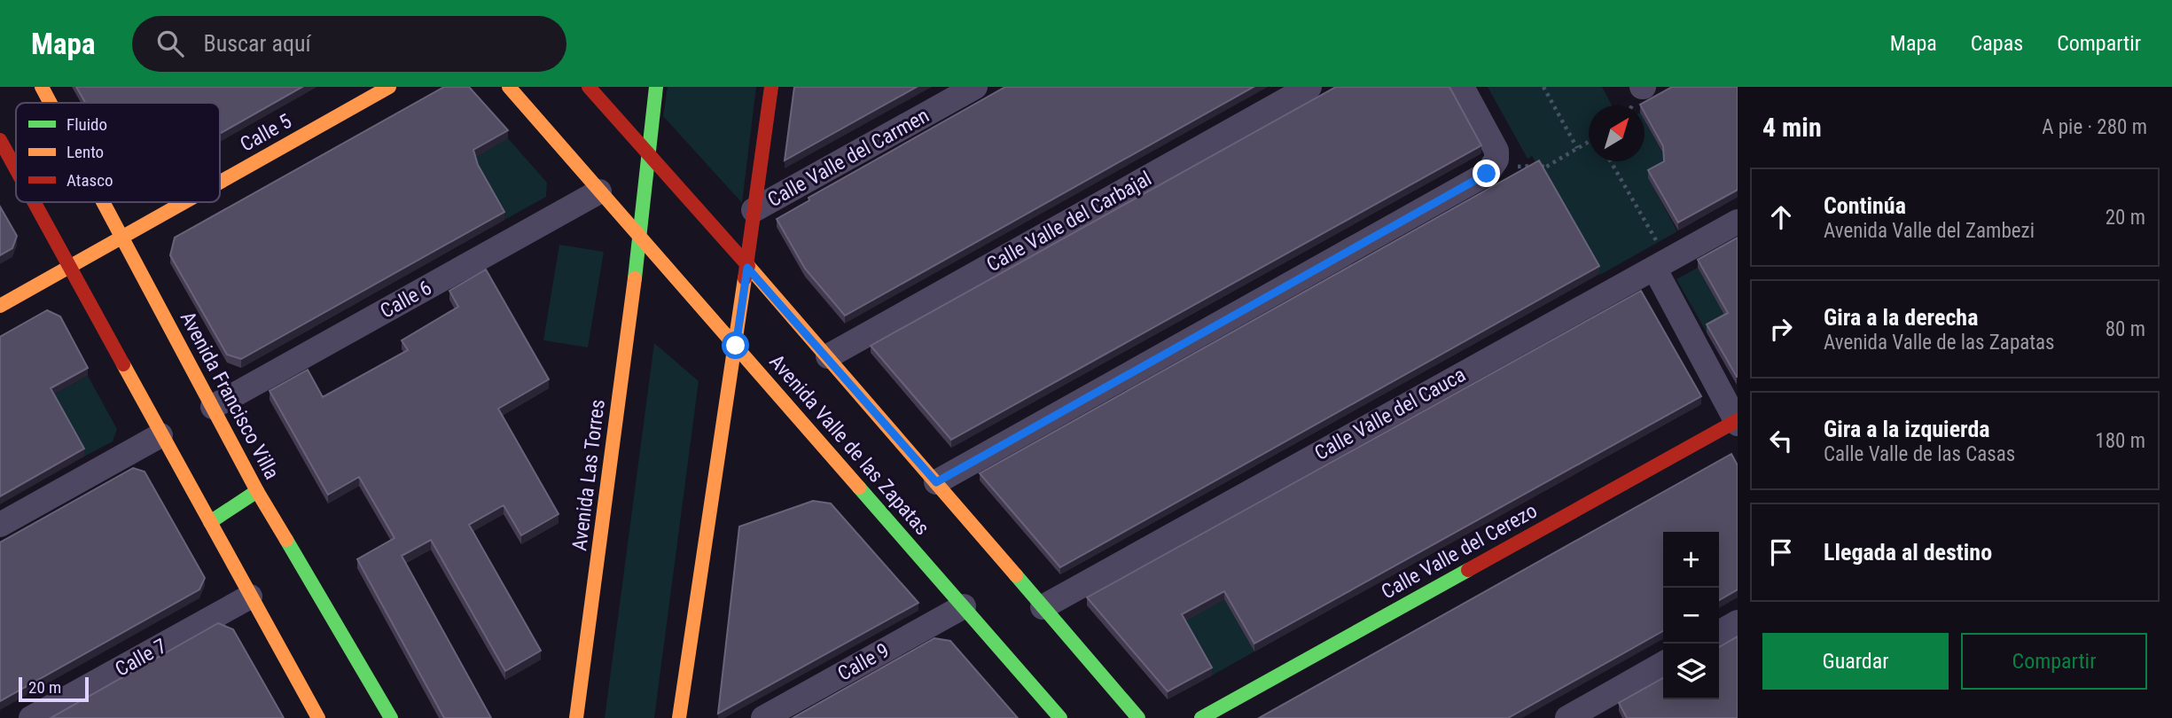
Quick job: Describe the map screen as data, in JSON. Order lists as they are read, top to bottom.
{
  "streets": {
    "main road": [
      "Calle 5",
      "Avenida Francisco Villa",
      "Avenida Valle de las Zapatas",
      "Avenida Las Torres",
      "Calle Valle del Cerezo"
    ],
    "street": [
      "Calle Valle del Carmen",
      "Calle Valle del Carbajal",
      "Calle 6",
      "Calle Valle del Cauca",
      "Calle 7",
      "Calle 9"
    ]
  },
  "crossings": [
    ["Calle 5", "Avenida Francisco Villa"],
    ["Calle Valle del Carbajal", "Avenida Valle de las Zapatas"],
    ["Calle 6", "Avenida Francisco Villa"],
    ["Calle 6", "Avenida Valle de las Zapatas"],
    ["Calle Valle del Cauca", "Avenida Valle de las Zapatas"],
    ["Avenida Valle de las Zapatas", "Avenida Las Torres"],
    ["Avenida Valle de las Zapatas", "Calle 9"]
  ],
  "legend": ["Fluido", "Lento", "Atasco"],
  "scale_bar": "20 m",
  "north": "top right",
  "page": {
    "header": "Mapa",
    "search": "Buscar aquí",
    "nav": ["Mapa", "Capas", "Compartir"],
    "heading": ["4 min", "A pie · 280 m"],
    "list": [
      ["Continúa", "Avenida Valle del Zambezi", "20 m"],
      ["Gira a la derecha", "Avenida Valle de las Zapatas", "80 m"],
      ["Gira a la izquierda", "Calle Valle de las Casas", "180 m"],
      "Llegada al destino"
    ],
    "map_buttons": ["+", "−"],
    "buttons": ["Guardar", "Compartir"],
    "scale": "20 m"
  }
}
